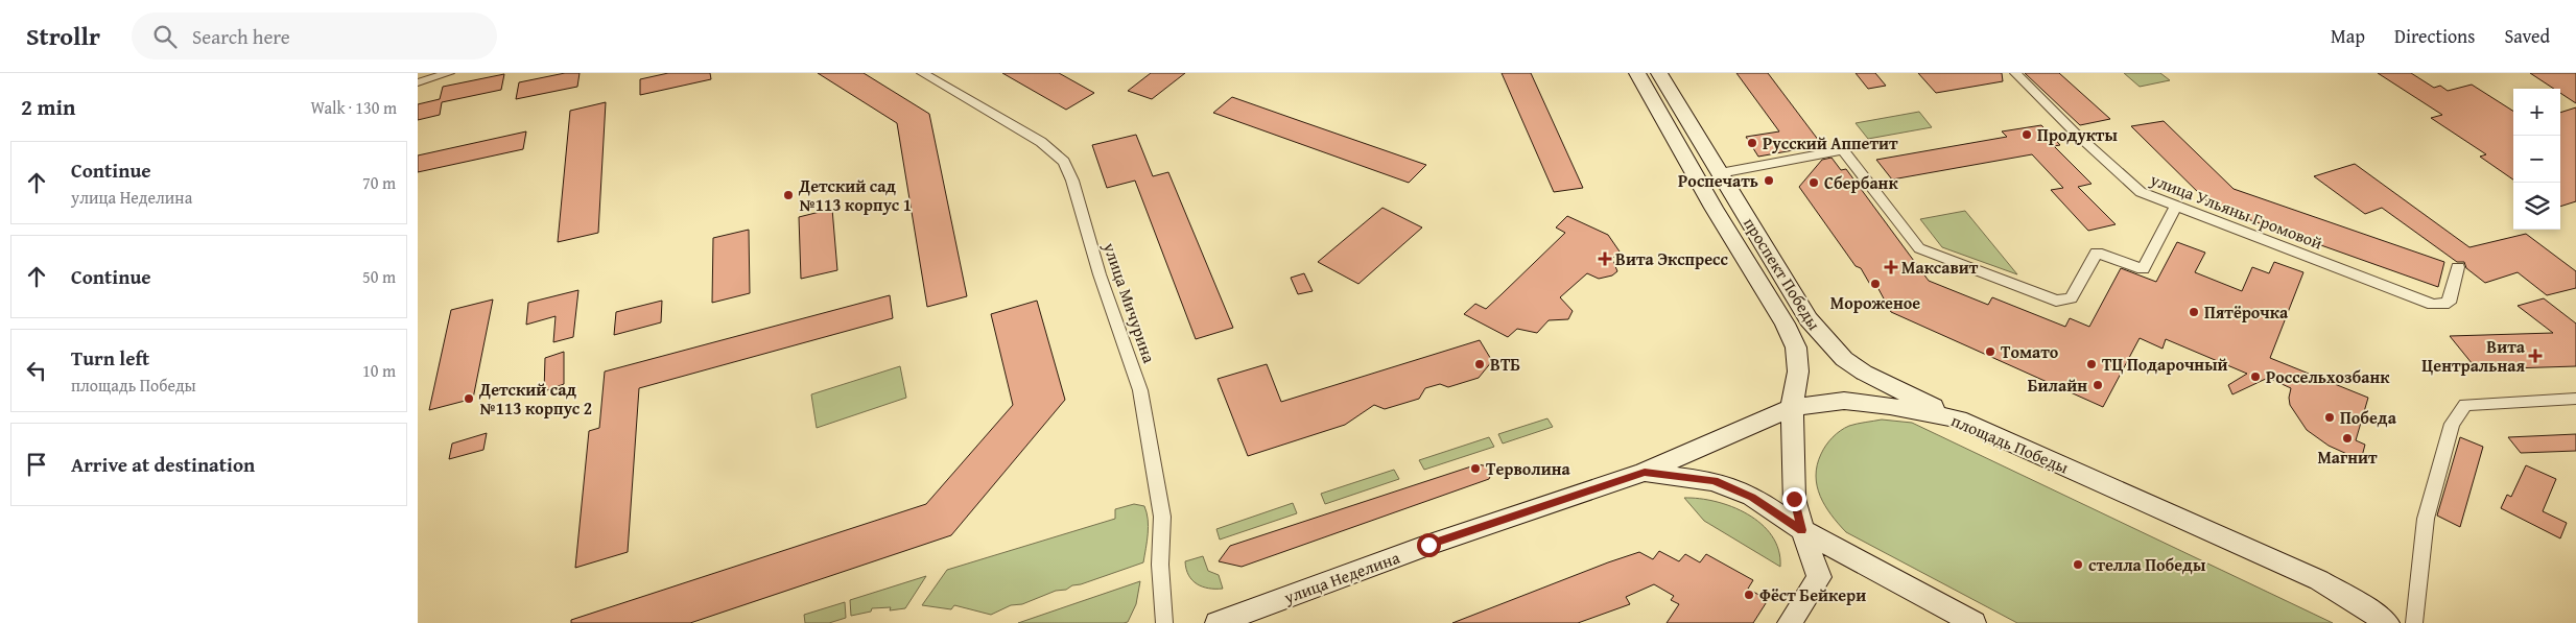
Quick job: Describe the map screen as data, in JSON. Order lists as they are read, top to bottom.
{
  "streets": {
    "main road": ["проспект Победы", "площадь Победы", "улица Неделина"],
    "street": ["улица Ульяны Громовой", "улица Мичурина"]
  },
  "crossings": [
    ["проспект Победы", "площадь Победы"],
    ["площадь Победы", "улица Неделина"]
  ],
  "places": {
    "other": [
      "Продукты",
      "Русский Аппетит",
      "Роспечать",
      "Сбербанк",
      "Детский сад №113 корпус 1",
      "Мороженое",
      "Пятёрочка",
      "Томато",
      "ВТБ",
      "ТЦ Подарочный",
      "Россельхозбанк",
      "Билайн",
      "Детский сад №113 корпус 2",
      "Победа",
      "Магнит",
      "Терволина",
      "стелла Победы",
      "Фёст Бейкери"
    ],
    "health": ["Вита Экспресс", "Максавит", "Вита Центральная"]
  },
  "page": {
    "header": "Strollr",
    "search": "Search here",
    "nav": ["Map", "Directions", "Saved"],
    "heading": ["2 min", "Walk · 130 m"],
    "map_buttons": ["+", "−"],
    "list": [
      ["Continue", "улица Неделина", "70 m"],
      ["Continue", "50 m"],
      ["Turn left", "площадь Победы", "10 m"],
      "Arrive at destination"
    ]
  }
}
